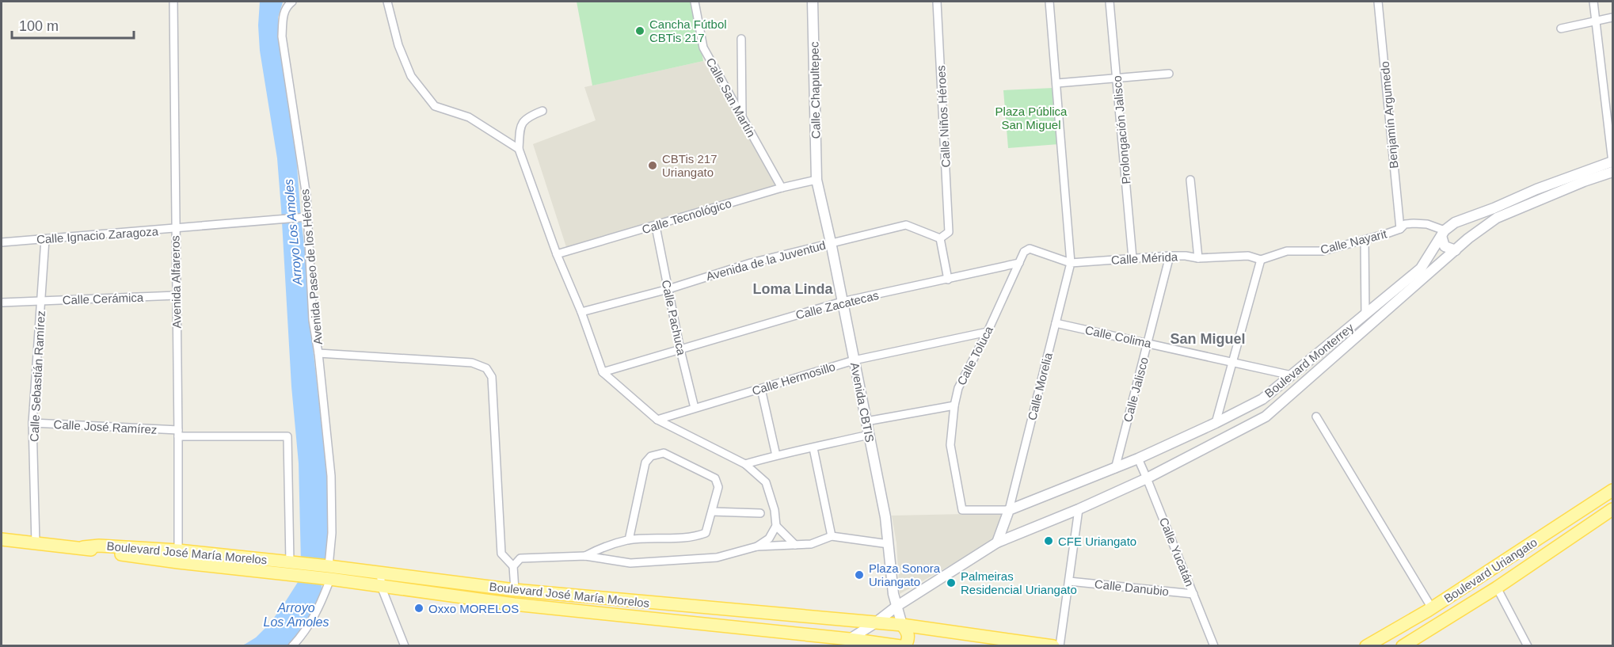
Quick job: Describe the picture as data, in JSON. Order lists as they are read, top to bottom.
{
  "streets": {
    "main road": ["Boulevard José María Morelos", "Boulevard Uriangato"],
    "street": [
      "Calle Chapultepec",
      "Calle San Martín",
      "Benjamín Argumedo",
      "Calle Niños Héroes",
      "Prolongación Jalisco",
      "Calle Tecnológico",
      "Calle Ignacio Zaragoza",
      "Calle Nayarit",
      "Calle Mérida",
      "Avenida de la Juventud",
      "Avenida Paseo de los Héroes",
      "Avenida Alfareros",
      "Calle Cerámica",
      "Calle Zacatecas",
      "Calle Pachuca",
      "Calle Colima",
      "Calle Toluca",
      "Boulevard Monterrey",
      "Calle Sebastián Ramírez",
      "Calle Hermosillo",
      "Calle Morelia",
      "Calle Jalisco",
      "Avenida CBTIS",
      "Calle José Ramírez",
      "Calle Yucatán",
      "Calle Danubio"
    ]
  },
  "crossings": [
    ["Calle Chapultepec", "Calle Tecnológico"],
    ["Calle Chapultepec", "Avenida CBTIS"],
    ["Calle San Martín", "Calle Tecnológico"],
    ["Benjamín Argumedo", "Calle Nayarit"],
    ["Calle Niños Héroes", "Avenida de la Juventud"],
    ["Prolongación Jalisco", "Calle Mérida"],
    ["Calle Tecnológico", "Calle Pachuca"],
    ["Calle Tecnológico", "Avenida CBTIS"],
    ["Calle Ignacio Zaragoza", "Avenida Paseo de los Héroes"],
    ["Calle Ignacio Zaragoza", "Avenida Alfareros"],
    ["Calle Ignacio Zaragoza", "Calle Sebastián Ramírez"],
    ["Calle Nayarit", "Calle Mérida"],
    ["Calle Nayarit", "Boulevard Monterrey"],
    ["Calle Mérida", "Calle Toluca"],
    ["Calle Mérida", "Calle Morelia"],
    ["Calle Mérida", "Calle Jalisco"],
    ["Avenida de la Juventud", "Calle Pachuca"],
    ["Avenida de la Juventud", "Avenida CBTIS"],
    ["Avenida Paseo de los Héroes", "Boulevard José María Morelos"],
    ["Avenida Alfareros", "Calle Cerámica"],
    ["Avenida Alfareros", "Calle José Ramírez"],
    ["Avenida Alfareros", "Boulevard José María Morelos"],
    ["Calle Cerámica", "Calle Sebastián Ramírez"],
    ["Calle Zacatecas", "Calle Pachuca"],
    ["Calle Zacatecas", "Calle Toluca"],
    ["Calle Zacatecas", "Avenida CBTIS"],
    ["Calle Pachuca", "Calle Hermosillo"],
    ["Calle Colima", "Boulevard Monterrey"],
    ["Calle Colima", "Calle Morelia"],
    ["Calle Colima", "Calle Jalisco"],
    ["Calle Toluca", "Boulevard Monterrey"],
    ["Calle Toluca", "Calle Hermosillo"],
    ["Calle Toluca", "Calle Morelia"],
    ["Boulevard Monterrey", "Calle Morelia"],
    ["Boulevard Monterrey", "Calle Jalisco"],
    ["Boulevard Monterrey", "Avenida CBTIS"],
    ["Boulevard Monterrey", "Calle Yucatán"],
    ["Boulevard Monterrey", "Boulevard José María Morelos"],
    ["Calle Sebastián Ramírez", "Calle José Ramírez"],
    ["Calle Sebastián Ramírez", "Boulevard José María Morelos"],
    ["Calle Hermosillo", "Avenida CBTIS"],
    ["Avenida CBTIS", "Boulevard José María Morelos"],
    ["Calle José Ramírez", "Boulevard José María Morelos"],
    ["Calle Yucatán", "Calle Danubio"]
  ],
  "districts": ["Loma Linda", "San Miguel"],
  "water": ["Arroyo Los Amoles"],
  "parks": ["Plaza Pública San Miguel"],
  "places": [
    "Cancha Fútbol CBTis 217",
    "CBTis 217 Uriangato",
    "CFE Uriangato",
    "Plaza Sonora Uriangato",
    "Palmeiras Residencial Uriangato",
    "Oxxo MORELOS"
  ],
  "scale_bar": "100 m"
}
